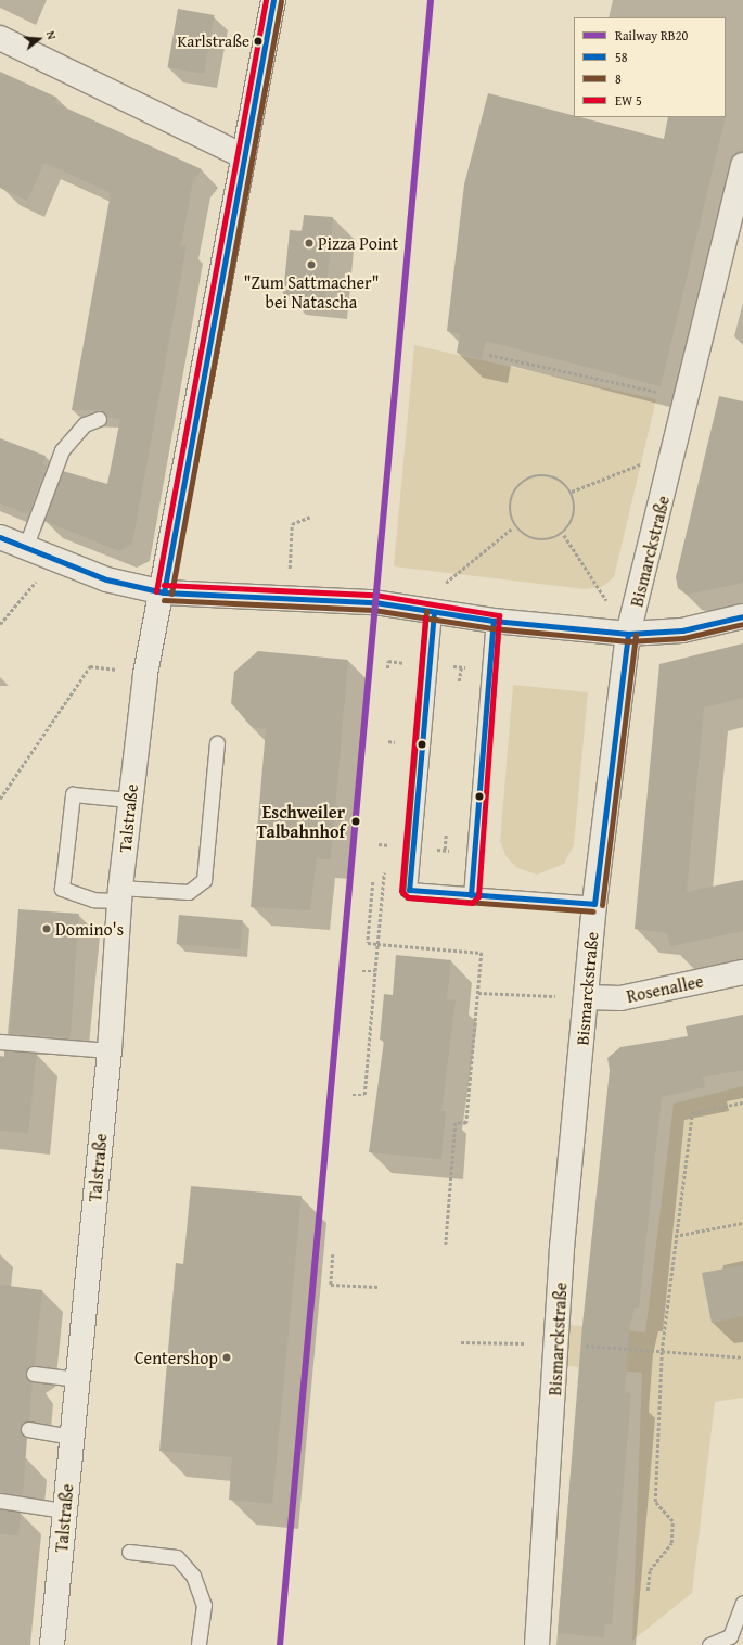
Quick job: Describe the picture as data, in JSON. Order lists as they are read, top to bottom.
{
  "streets": {
    "street": ["Bismarckstraße", "Talstraße", "Rosenallee"]
  },
  "crossings": [
    ["Bismarckstraße", "Rosenallee"]
  ],
  "places": [
    "Karlstraße",
    "Pizza Point",
    "\"Zum Sattmacher\" bei Natascha",
    "Eschweiler Talbahnhof",
    "Domino's",
    "Centershop"
  ],
  "lines": ["rail line RB20", "transit line 58", "transit line 8"],
  "legend": [
    "Railway RB20",
    "58",
    "8",
    "EW 5"
  ],
  "north": "right"
}
